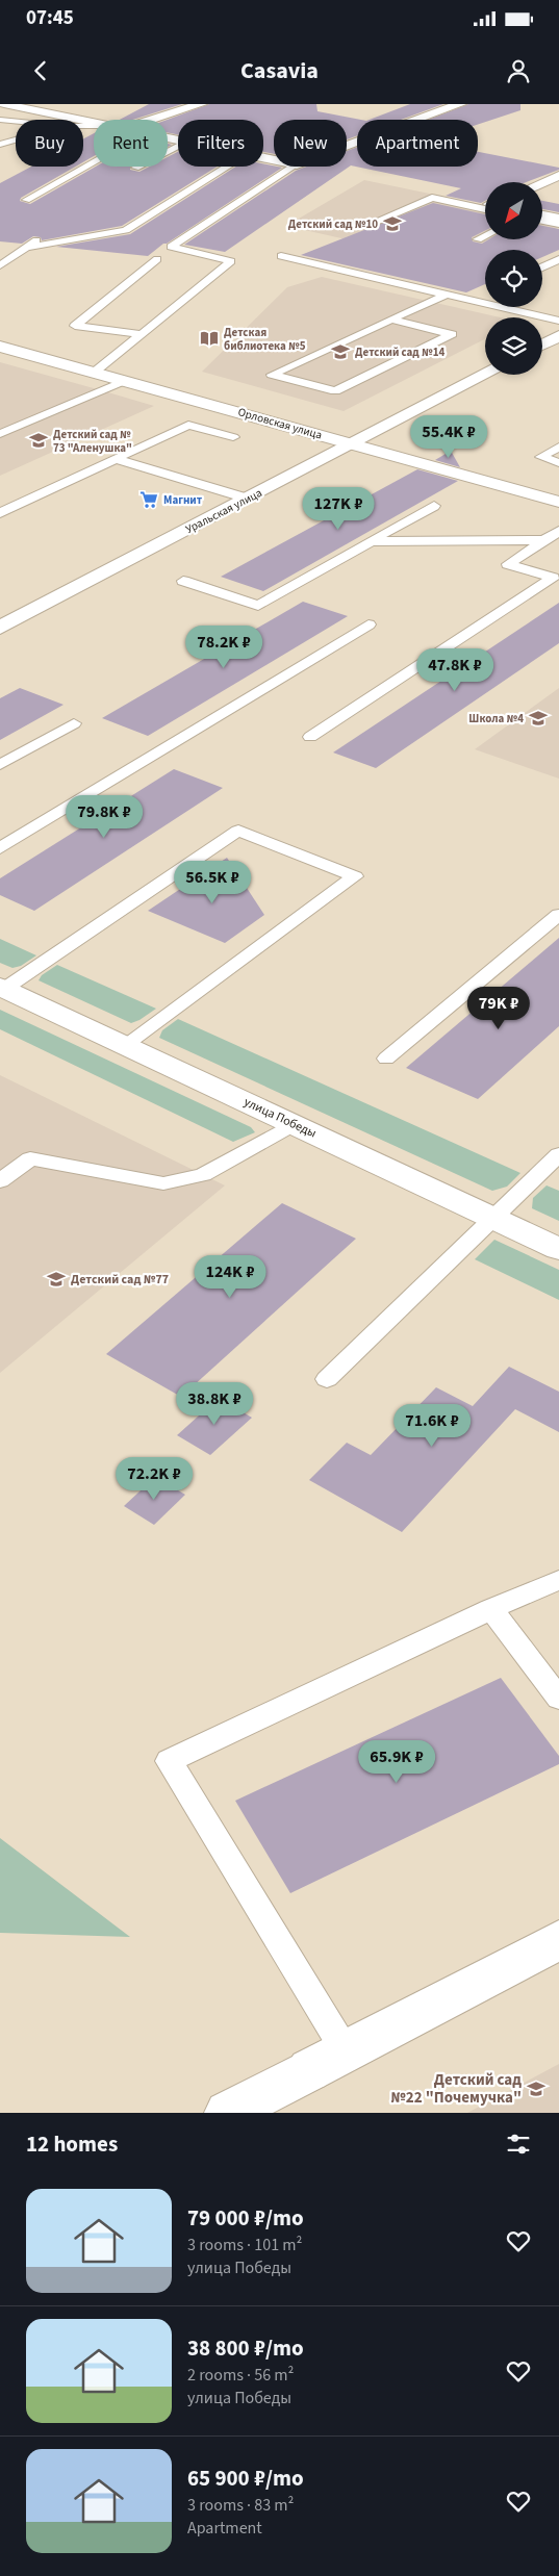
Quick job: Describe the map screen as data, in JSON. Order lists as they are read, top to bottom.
{
  "streets": {
    "street": ["Орловская улица", "Уральская улица", "улица Победы"]
  },
  "crossings": [
    ["Орловская улица", "Уральская улица"]
  ],
  "places": {
    "school or university": [
      "Детский сад №10",
      "Детский сад №14",
      "Детский сад № 73 \"Аленушка\"",
      "Школа №4",
      "Детский сад №77",
      "Детский сад №22 \"Почемучка\""
    ],
    "library": ["Детская библиотека №5"],
    "supermarket": ["Магнит"]
  },
  "north": "bottom left",
  "page": {
    "status": "07:45",
    "header": "Casavia",
    "chip": [
      "Buy",
      "Rent",
      "Filters",
      "New",
      "Apartment"
    ],
    "price": [
      "55.4K ₽",
      "127K ₽",
      "78.2K ₽",
      "47.8K ₽",
      "79.8K ₽",
      "56.5K ₽",
      "79K ₽",
      "124K ₽",
      "38.8K ₽",
      "71.6K ₽",
      "72.2K ₽",
      "65.9K ₽"
    ],
    "heading": "12 homes",
    "list": [
      {
        "name": "79 000 ₽/mo",
        "note": "3 rooms · 101 m² · улица Победы"
      },
      {
        "name": "38 800 ₽/mo",
        "note": "2 rooms · 56 m² · улица Победы"
      },
      {
        "name": "65 900 ₽/mo",
        "note": "3 rooms · 83 m² · Apartment"
      }
    ]
  }
}
